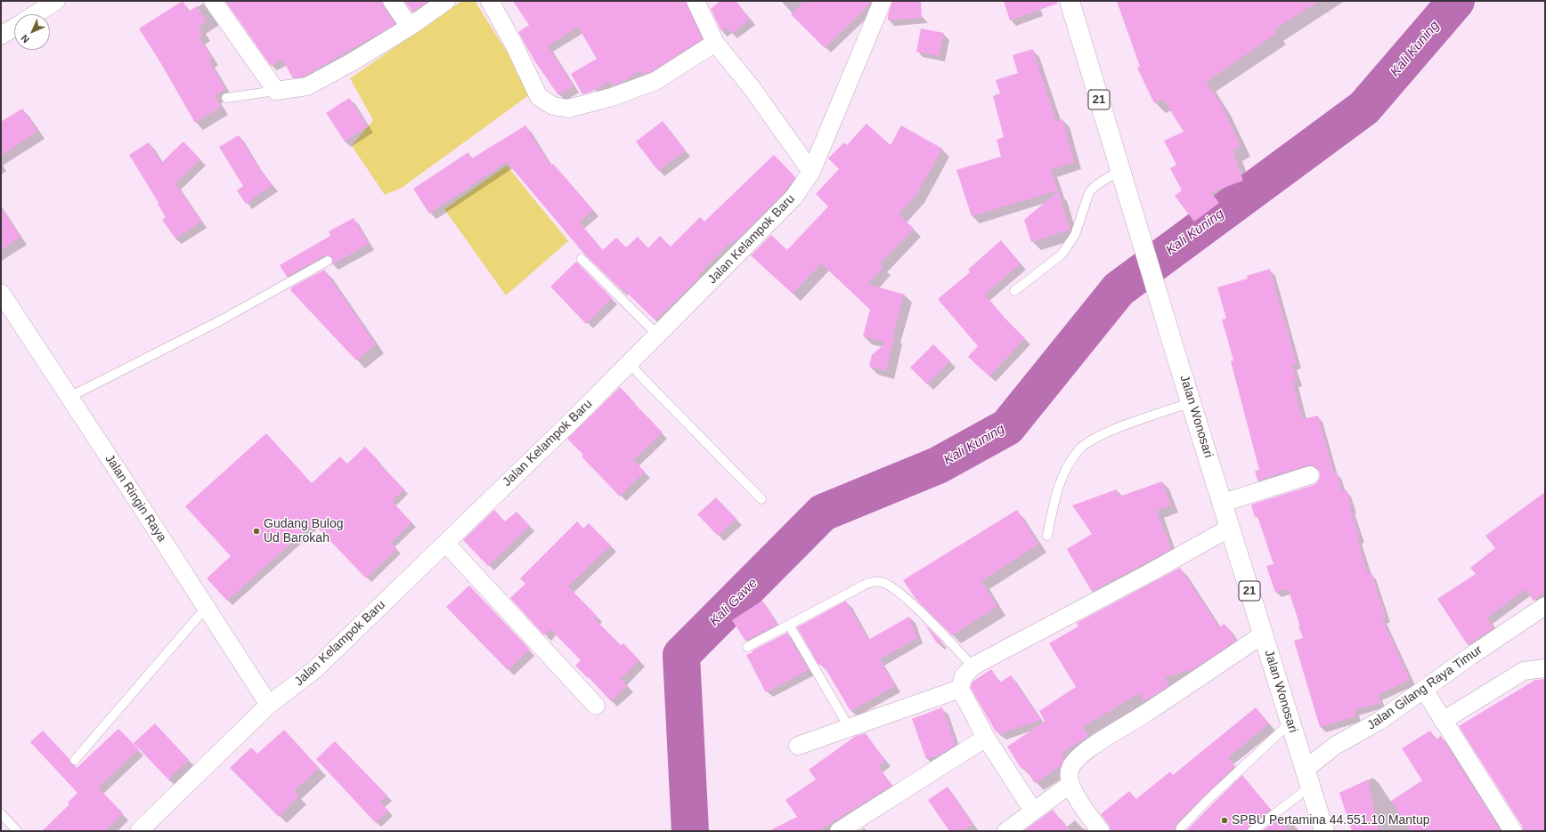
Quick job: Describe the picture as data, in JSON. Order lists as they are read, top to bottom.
{
  "streets": {
    "highway": ["21", "Jalan Wonosari"],
    "street": ["Jalan Kelampok Baru", "Jalan Ringin Raya", "Jalan Gilang Raya Timur"]
  },
  "crossings": [
    ["Jalan Kelampok Baru", "Jalan Ringin Raya"],
    ["Jalan Wonosari", "Jalan Gilang Raya Timur"]
  ],
  "water": ["Kali Kuning", "Kali Gawe"],
  "places": ["Gudang Bulog Ud Barokah", "SPBU Pertamina 44.551.10 Mantup"],
  "north": "bottom left"
}
